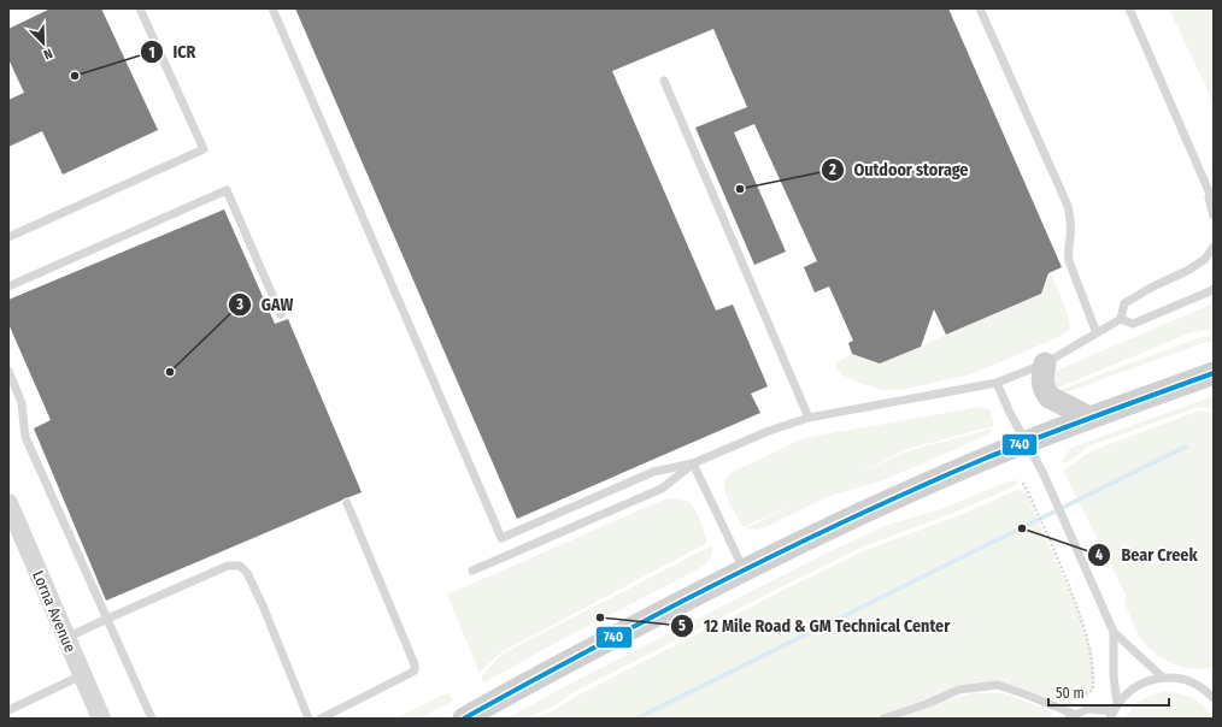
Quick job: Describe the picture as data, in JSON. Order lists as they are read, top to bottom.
{
  "streets": {
    "street": ["Lorna Avenue"]
  },
  "places": [
    "ICR",
    "Outdoor storage",
    "GAW",
    "Bear Creek",
    "12 Mile Road & GM Technical Center"
  ],
  "lines": ["transit line 740"],
  "scale_bar": "50 m",
  "north": "bottom right"
}
